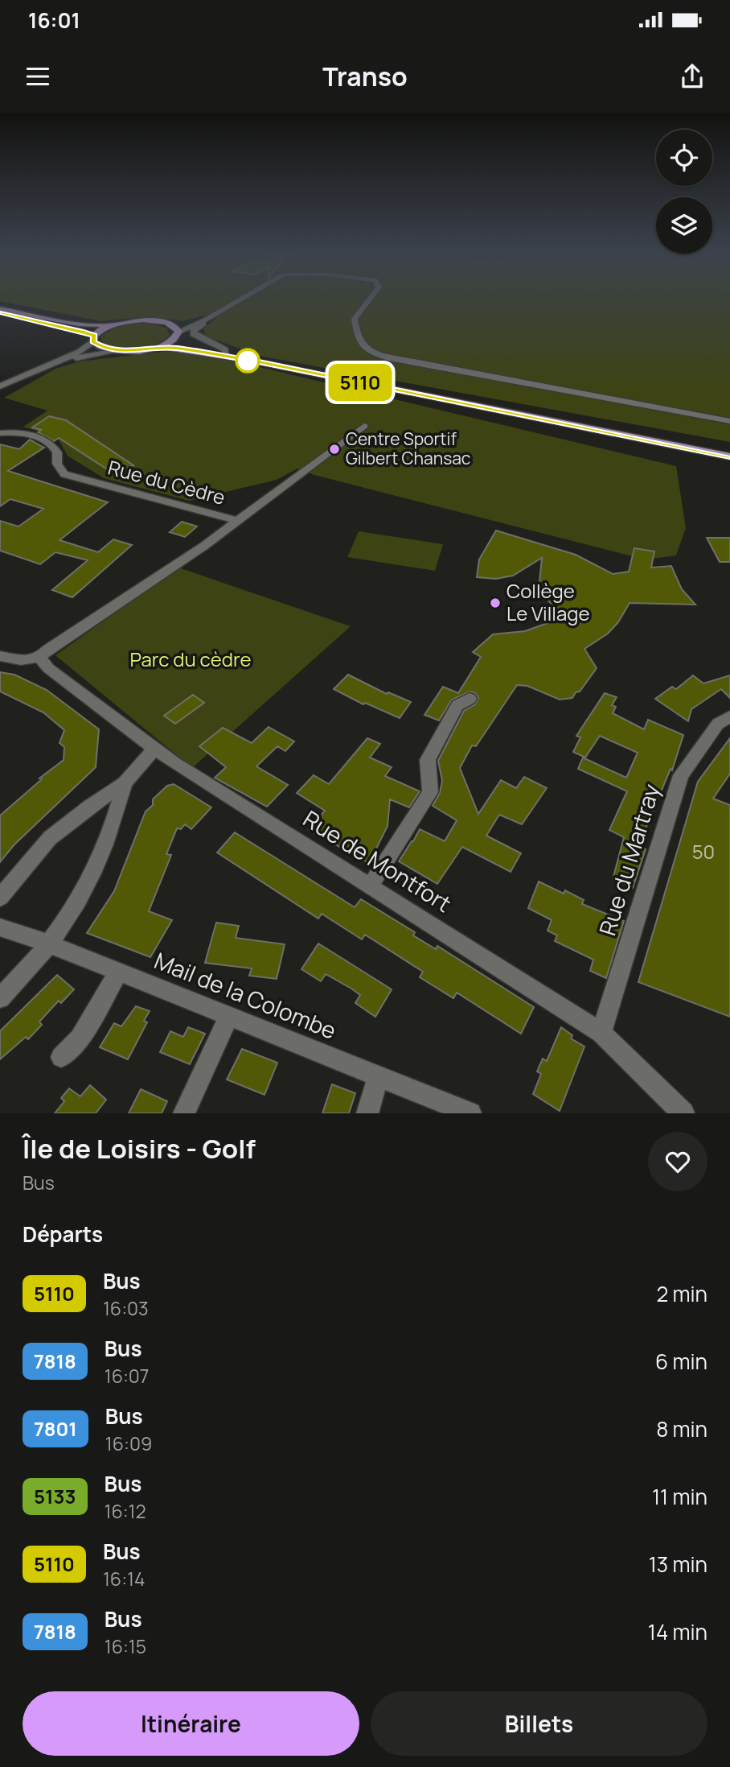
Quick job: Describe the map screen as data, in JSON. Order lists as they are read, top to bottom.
{
  "streets": {
    "street": [
      "Rue du Cèdre",
      "Rue du Martray",
      "Rue de Montfort",
      "Mail de la Colombe"
    ]
  },
  "crossings": [
    ["Rue du Cèdre", "Rue de Montfort"],
    ["Rue du Martray", "Rue de Montfort"]
  ],
  "parks": ["Parc du cèdre"],
  "places": ["Centre Sportif Gilbert Chansac", "Collège Le Village"],
  "lines": ["bus line 5110"],
  "house_numbers": ["50"],
  "page": {
    "status": "16:01",
    "header": "Transo",
    "on_map": "5110",
    "heading": [
      ["Île de Loisirs - Golf", "Bus"],
      "Départs"
    ],
    "list": [
      {
        "mark": "5110",
        "name": "Bus",
        "note": "16:03",
        "value": "2 min"
      },
      {
        "mark": "7818",
        "name": "Bus",
        "note": "16:07",
        "value": "6 min"
      },
      {
        "mark": "7801",
        "name": "Bus",
        "note": "16:09",
        "value": "8 min"
      },
      {
        "mark": "5133",
        "name": "Bus",
        "note": "16:12",
        "value": "11 min"
      },
      {
        "mark": "5110",
        "name": "Bus",
        "note": "16:14",
        "value": "13 min"
      },
      {
        "mark": "7818",
        "name": "Bus",
        "note": "16:15",
        "value": "14 min"
      }
    ],
    "buttons": ["Itinéraire", "Billets"]
  }
}
